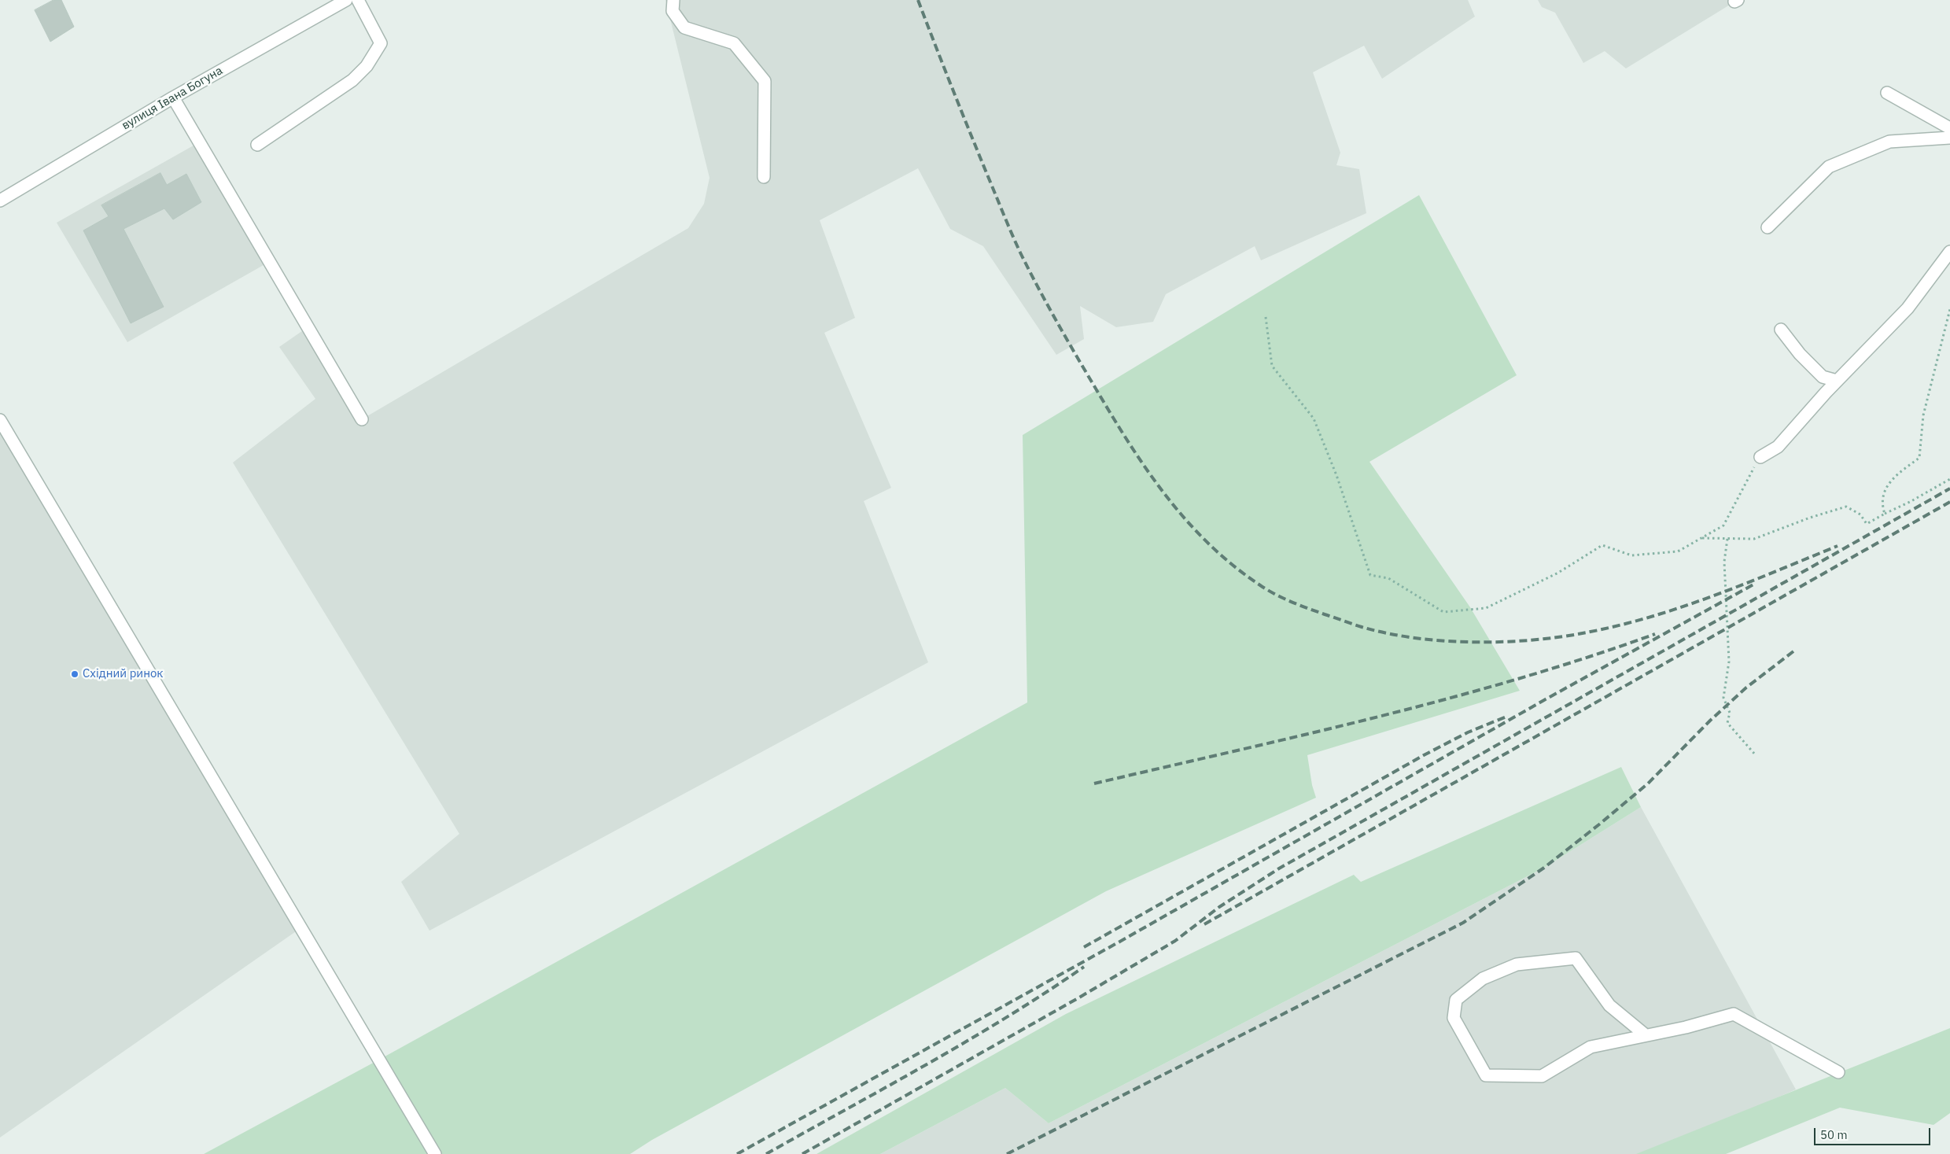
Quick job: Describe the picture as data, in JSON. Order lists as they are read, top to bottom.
{
  "streets": {
    "street": ["вулиця Івана Богуна"]
  },
  "places": ["Східний ринок"],
  "scale_bar": "50 m"
}
